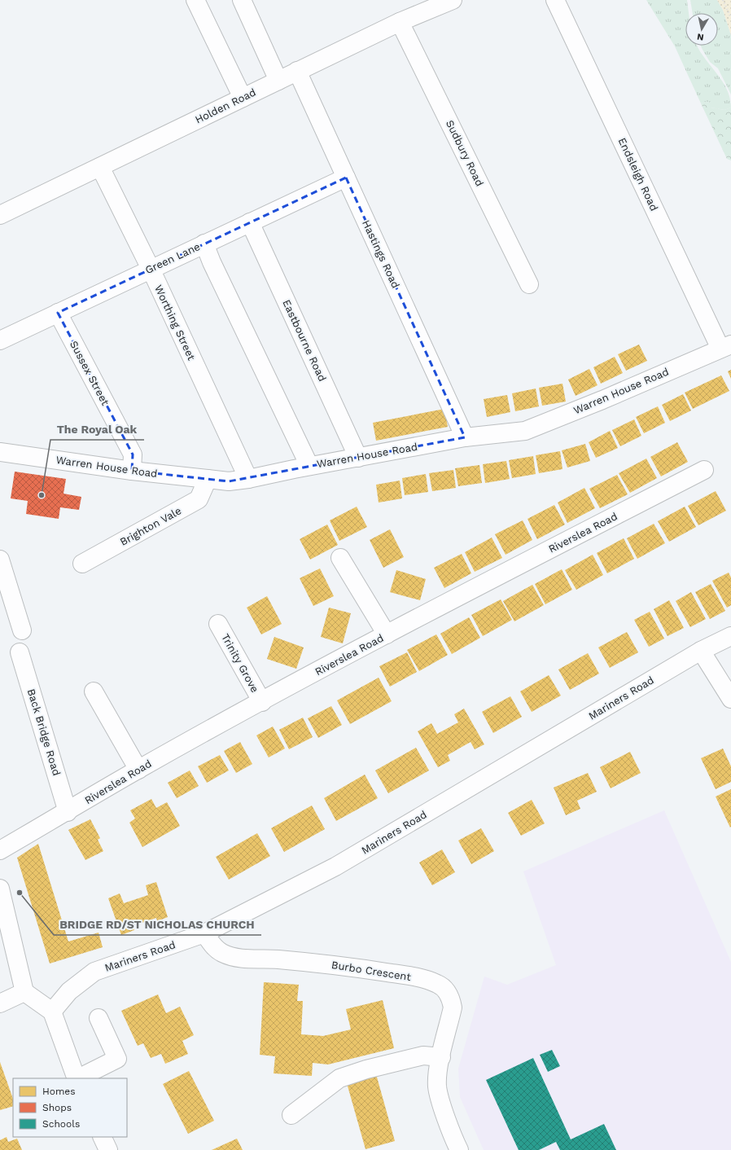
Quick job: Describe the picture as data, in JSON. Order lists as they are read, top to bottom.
{
  "streets": {
    "street": [
      "Holden Road",
      "Sudbury Road",
      "Endsleigh Road",
      "Hastings Road",
      "Green Lane",
      "Worthing Street",
      "Eastbourne Road",
      "Sussex Street",
      "Warren House Road",
      "Brighton Vale",
      "Riverslea Road",
      "Trinity Grove",
      "Mariners Road",
      "Back Bridge Road",
      "Burbo Crescent"
    ]
  },
  "crossings": [
    ["Holden Road", "Sudbury Road"],
    ["Holden Road", "Hastings Road"],
    ["Holden Road", "Worthing Street"],
    ["Endsleigh Road", "Warren House Road"],
    ["Hastings Road", "Green Lane"],
    ["Hastings Road", "Warren House Road"],
    ["Green Lane", "Worthing Street"],
    ["Green Lane", "Eastbourne Road"],
    ["Green Lane", "Sussex Street"],
    ["Worthing Street", "Warren House Road"],
    ["Eastbourne Road", "Warren House Road"],
    ["Sussex Street", "Warren House Road"],
    ["Warren House Road", "Brighton Vale"],
    ["Riverslea Road", "Trinity Grove"],
    ["Riverslea Road", "Back Bridge Road"],
    ["Mariners Road", "Burbo Crescent"]
  ],
  "places": ["The Royal Oak", "BRIDGE RD/ST NICHOLAS CHURCH"],
  "legend": ["Homes", "Shops", "Schools"],
  "north": "bottom"
}
